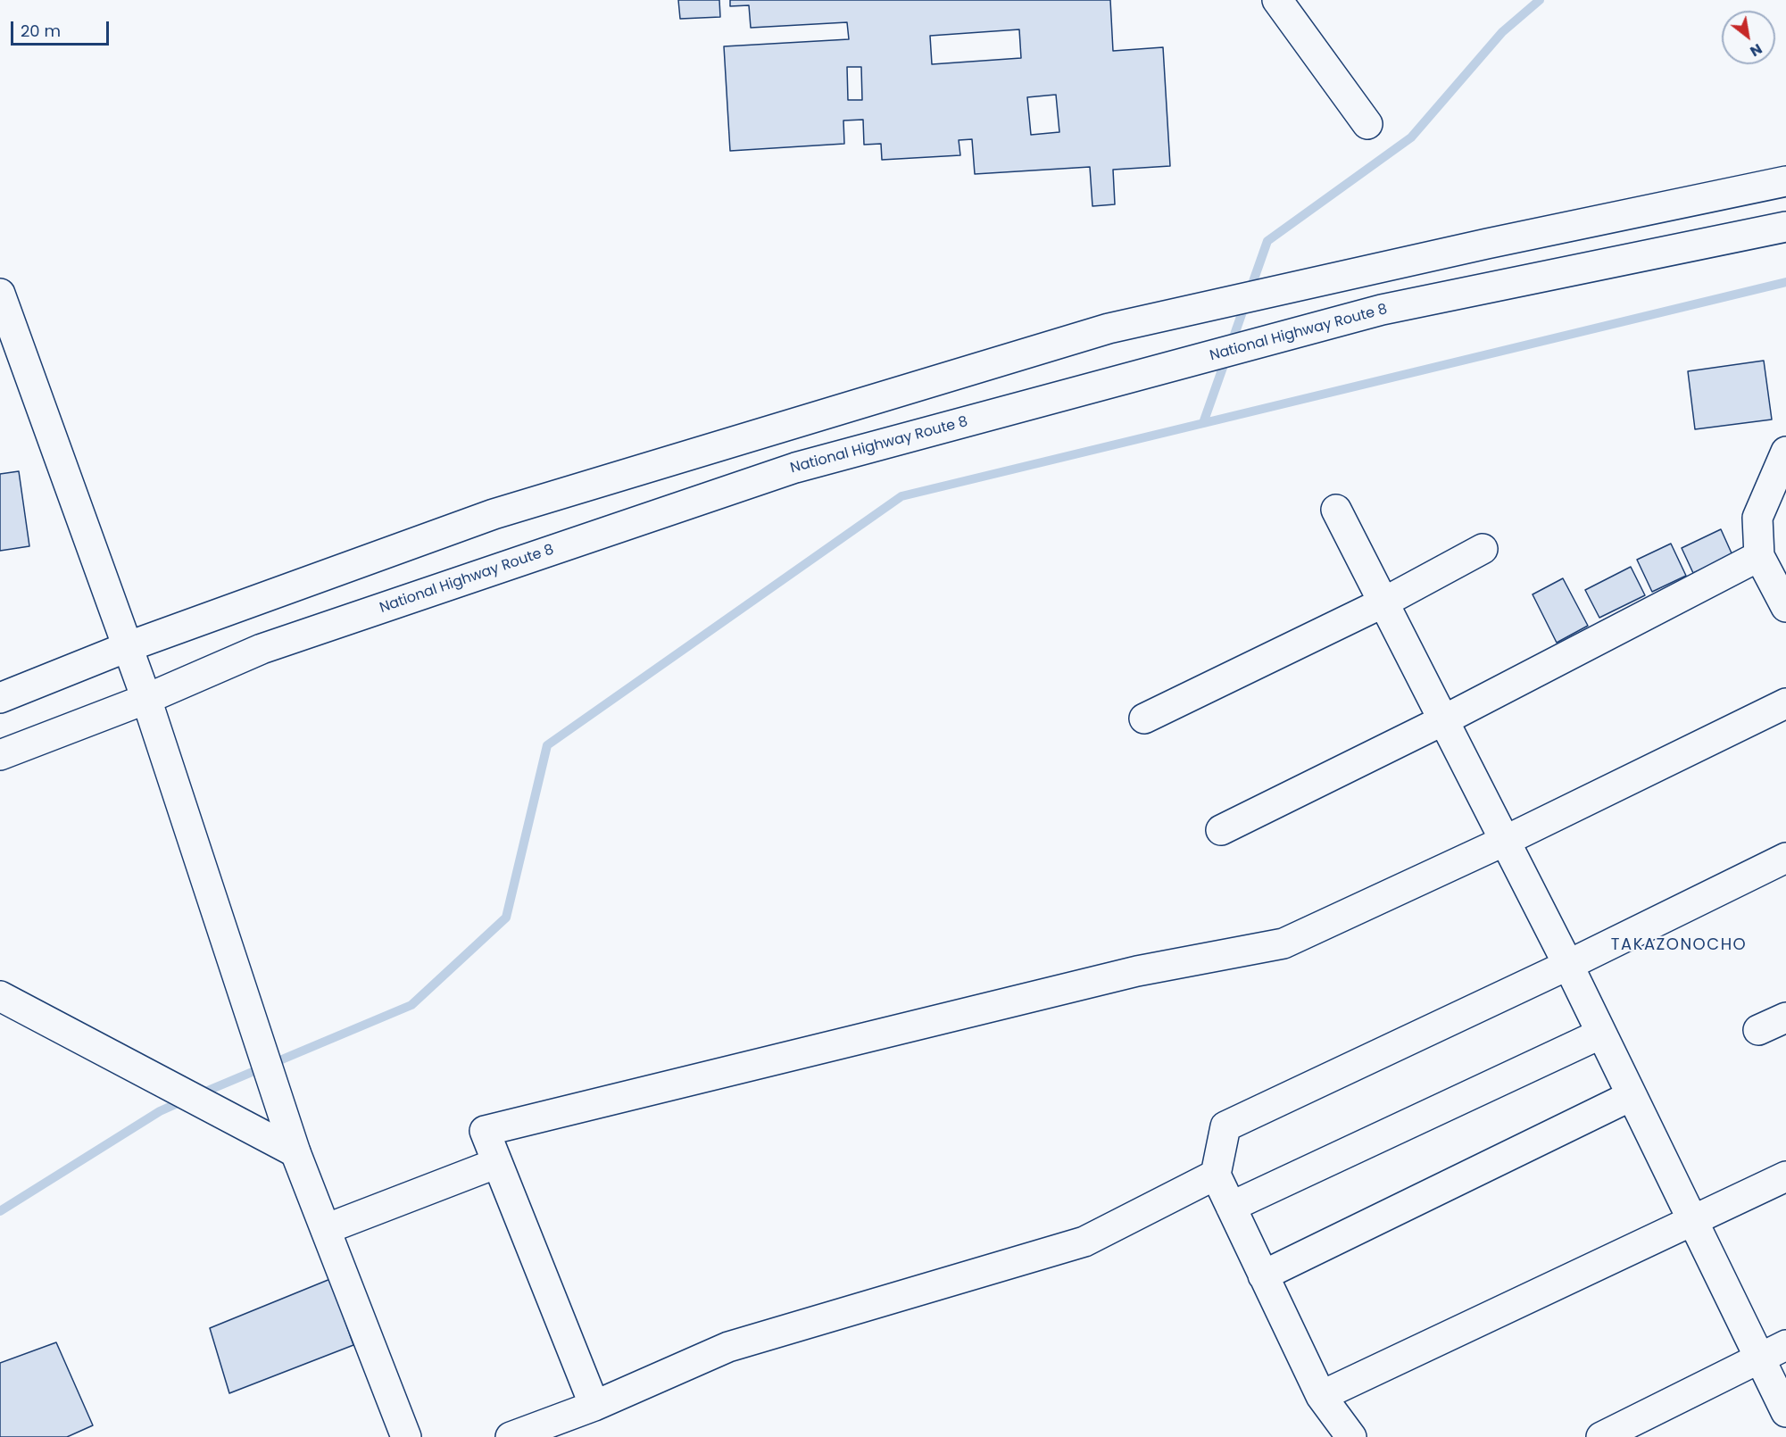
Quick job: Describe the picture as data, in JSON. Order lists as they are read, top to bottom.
{
  "streets": {
    "main road": ["National Highway Route 8"]
  },
  "districts": ["TAKAZONOCHO"],
  "scale_bar": "20 m",
  "north": "bottom right"
}
